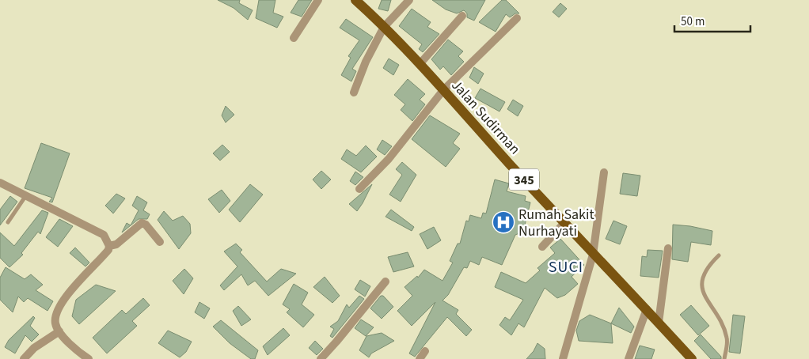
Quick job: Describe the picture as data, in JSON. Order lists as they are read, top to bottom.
{
  "streets": {
    "main road": ["Jalan Sudirman", "345"]
  },
  "districts": ["SUCI"],
  "places": {
    "hospital": ["Rumah Sakit Nurhayati"]
  },
  "scale_bar": "50 m"
}
